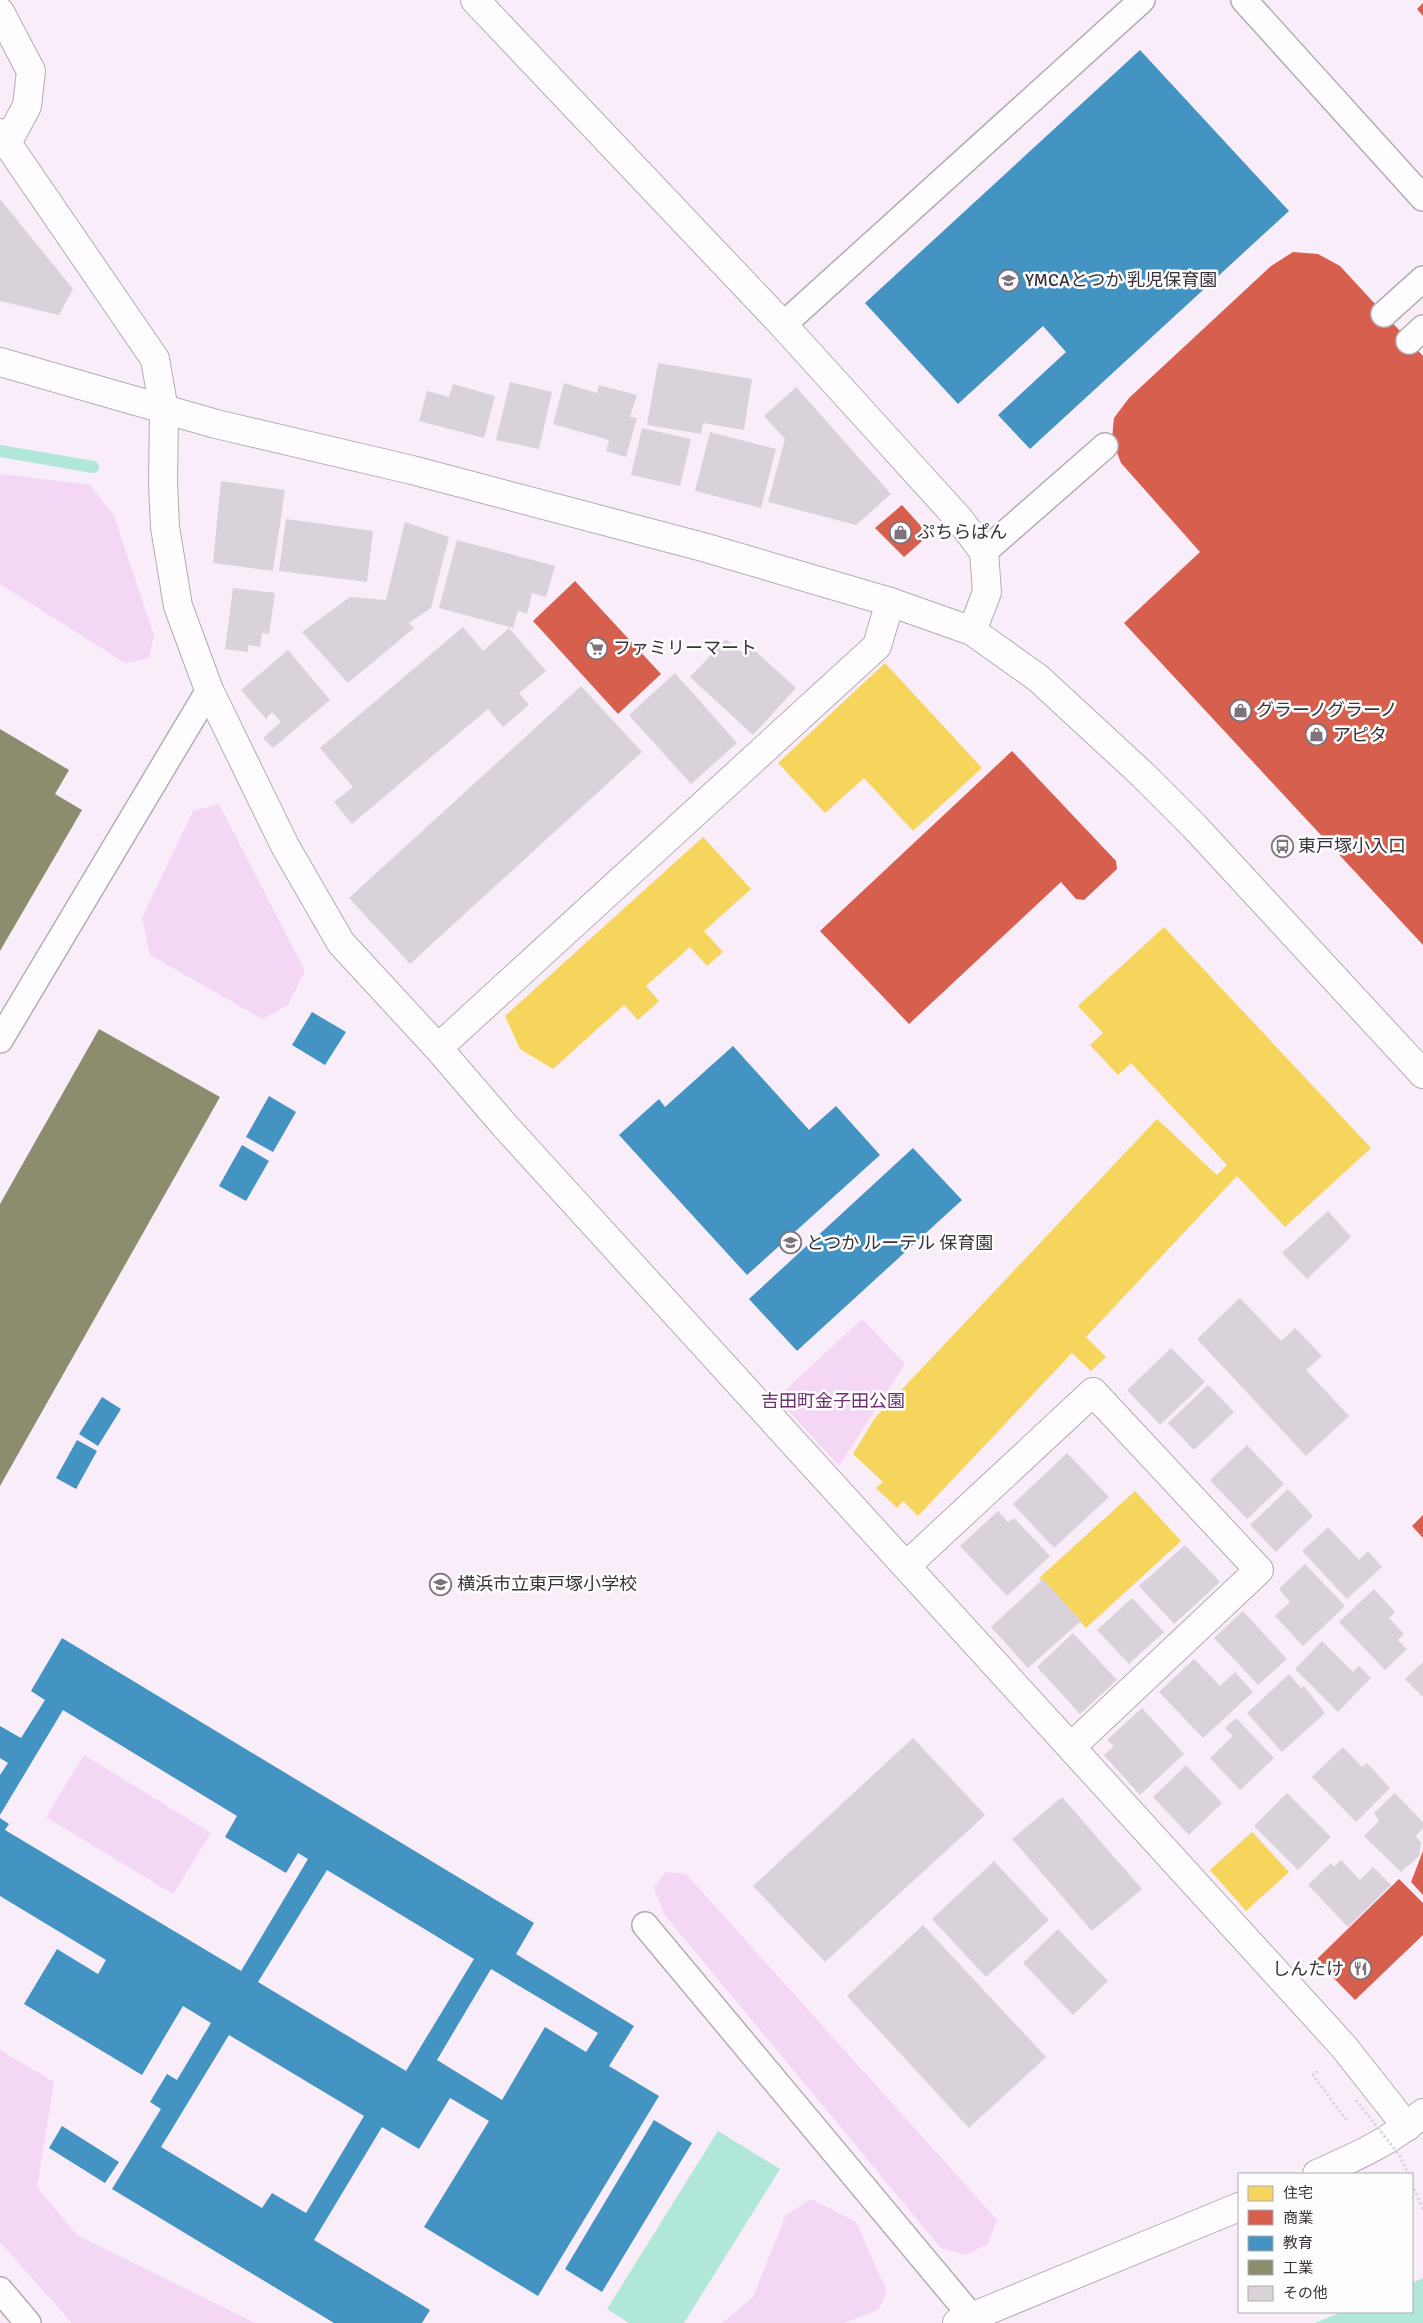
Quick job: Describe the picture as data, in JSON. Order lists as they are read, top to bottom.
{
  "parks": ["吉田町金子田公園"],
  "places": {
    "school or university": ["YMCAとつか 乳児保育園", "とつか ルーテル 保育園", "横浜市立東戸塚小学校"],
    "shop": ["ぷちらぱん", "グラーノグラーノ", "アピタ"],
    "supermarket": ["ファミリーマート"],
    "bus stop": ["東戸塚小入口"],
    "restaurant": ["しんたけ"]
  },
  "legend": [
    "住宅",
    "商業",
    "教育",
    "工業",
    "その他"
  ]
}
